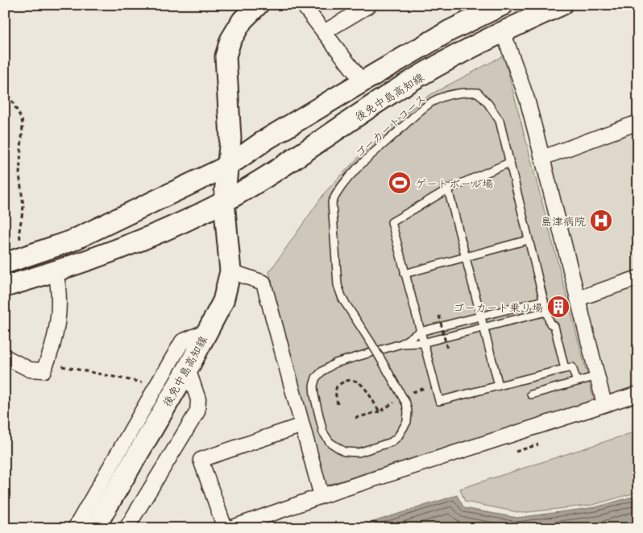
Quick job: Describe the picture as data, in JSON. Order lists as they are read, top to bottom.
{
  "streets": {
    "main road": ["後免中島高知線"],
    "lane": ["ゴーカートコース"]
  },
  "places": {
    "sports": ["ゲートボール場"],
    "hospital": ["島津病院"],
    "building": ["ゴーカート乗り場"]
  }
}
